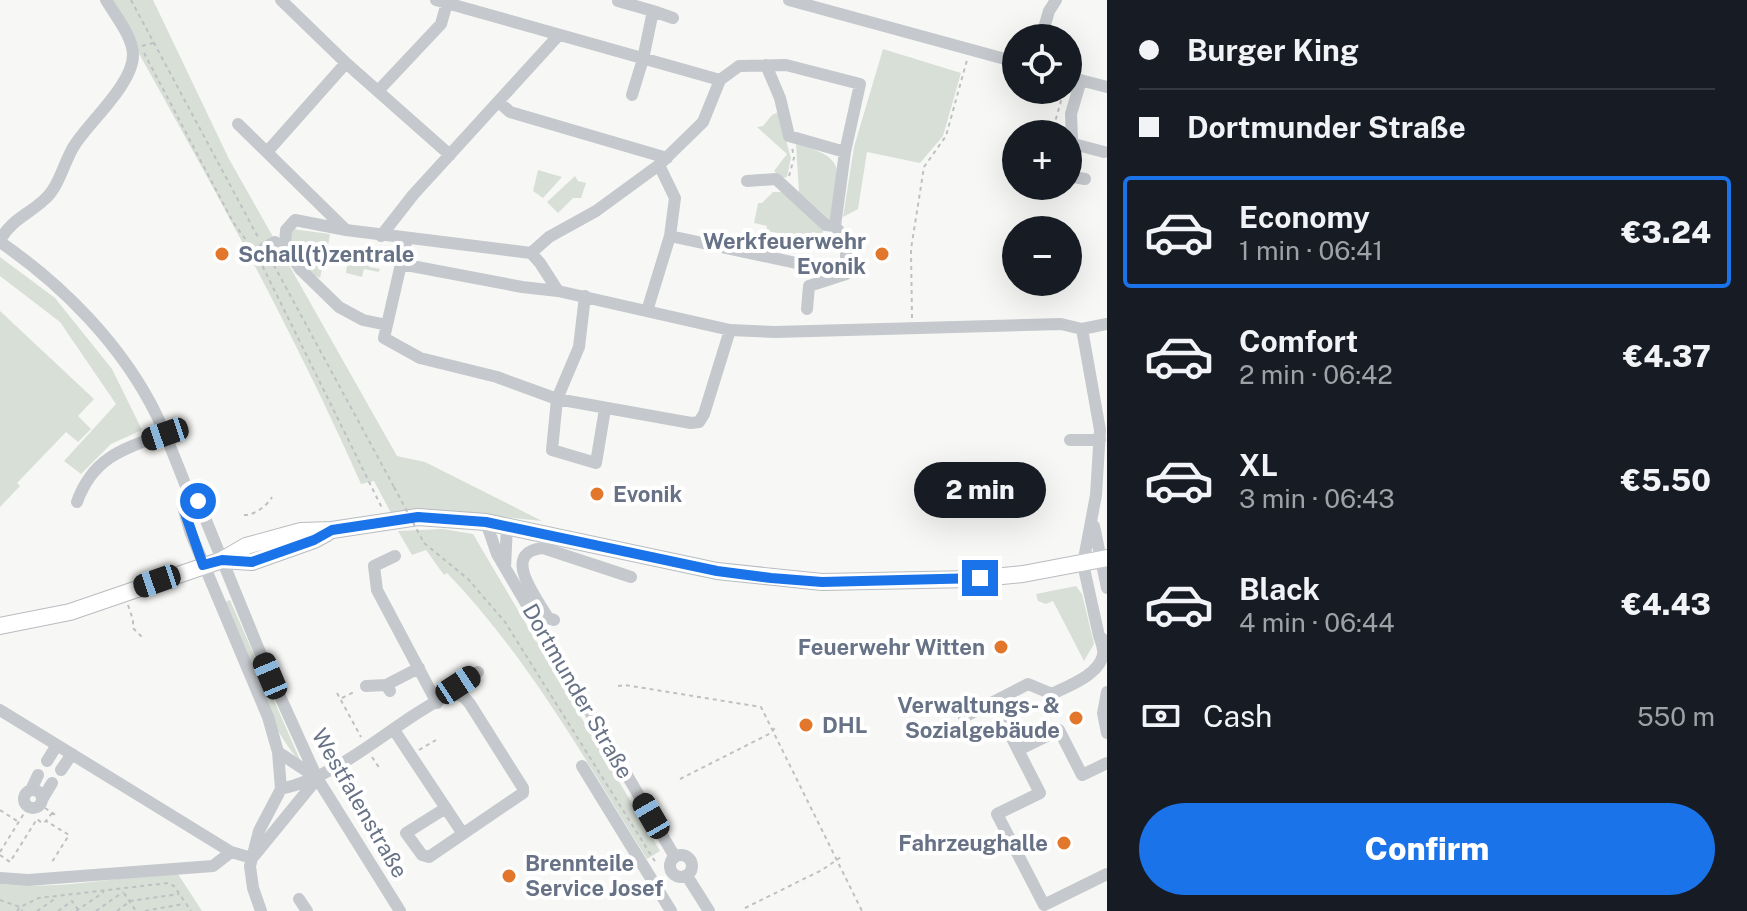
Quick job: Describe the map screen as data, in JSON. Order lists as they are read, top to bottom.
{
  "streets": {
    "street": ["Dortmunder Straße", "Westfalenstraße"]
  },
  "places": [
    "Schall(t)zentrale",
    "Werkfeuerwehr Evonik",
    "Evonik",
    "Feuerwehr Witten",
    "Verwaltungs- & Sozialgebäude",
    "DHL",
    "Fahrzeughalle",
    "Brennteile Service Josef"
  ],
  "page": {
    "banner": ["Burger King", "Dortmunder Straße"],
    "map_buttons": ["+", "−"],
    "list": [
      {
        "name": "Economy",
        "note": "1 min · 06:41",
        "value": "€3.24"
      },
      {
        "name": "Comfort",
        "note": "2 min · 06:42",
        "value": "€4.37"
      },
      {
        "name": "XL",
        "note": "3 min · 06:43",
        "value": "€5.50"
      },
      {
        "name": "Black",
        "note": "4 min · 06:44",
        "value": "€4.43"
      }
    ],
    "bubble": "2 min",
    "pay": ["Cash", "550 m"],
    "buttons": "Confirm"
  }
}
